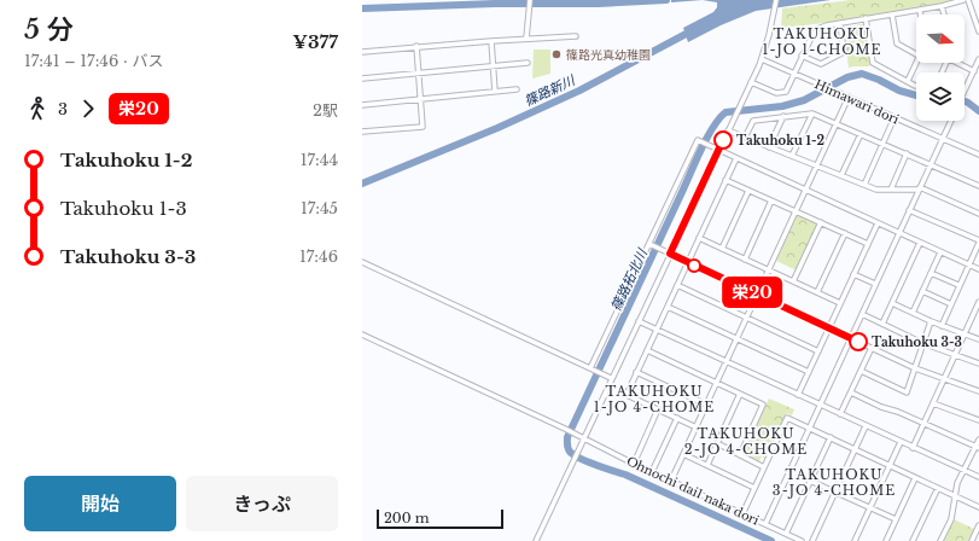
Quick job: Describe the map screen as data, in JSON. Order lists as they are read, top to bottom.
{
  "streets": {
    "street": ["Himawari dori", "Ohnochi dai1 naka dori"]
  },
  "districts": [
    "TAKUHOKU 1-JO 1-CHOME",
    "TAKUHOKU 1-JO 4-CHOME",
    "TAKUHOKU 2-JO 4-CHOME",
    "TAKUHOKU 3-JO 4-CHOME"
  ],
  "water": ["篠路新川", "篠路拓北川"],
  "places": ["篠路光真幼稚園", "Takuhoku 1-2", "Takuhoku 3-3"],
  "lines": ["bus line 栄20"],
  "scale_bar": "200 m",
  "north": "right",
  "page": {
    "heading": ["5 分", "17:41 – 17:46 · バス", "¥377"],
    "on_map": "栄20",
    "legs": ["3", "栄20", "2駅"],
    "list": [
      {
        "name": "Takuhoku 1-2",
        "value": "17:44"
      },
      {
        "name": "Takuhoku 1-3",
        "value": "17:45"
      },
      {
        "name": "Takuhoku 3-3",
        "value": "17:46"
      }
    ],
    "buttons": ["開始", "きっぷ"],
    "scale": "200 m"
  }
}
